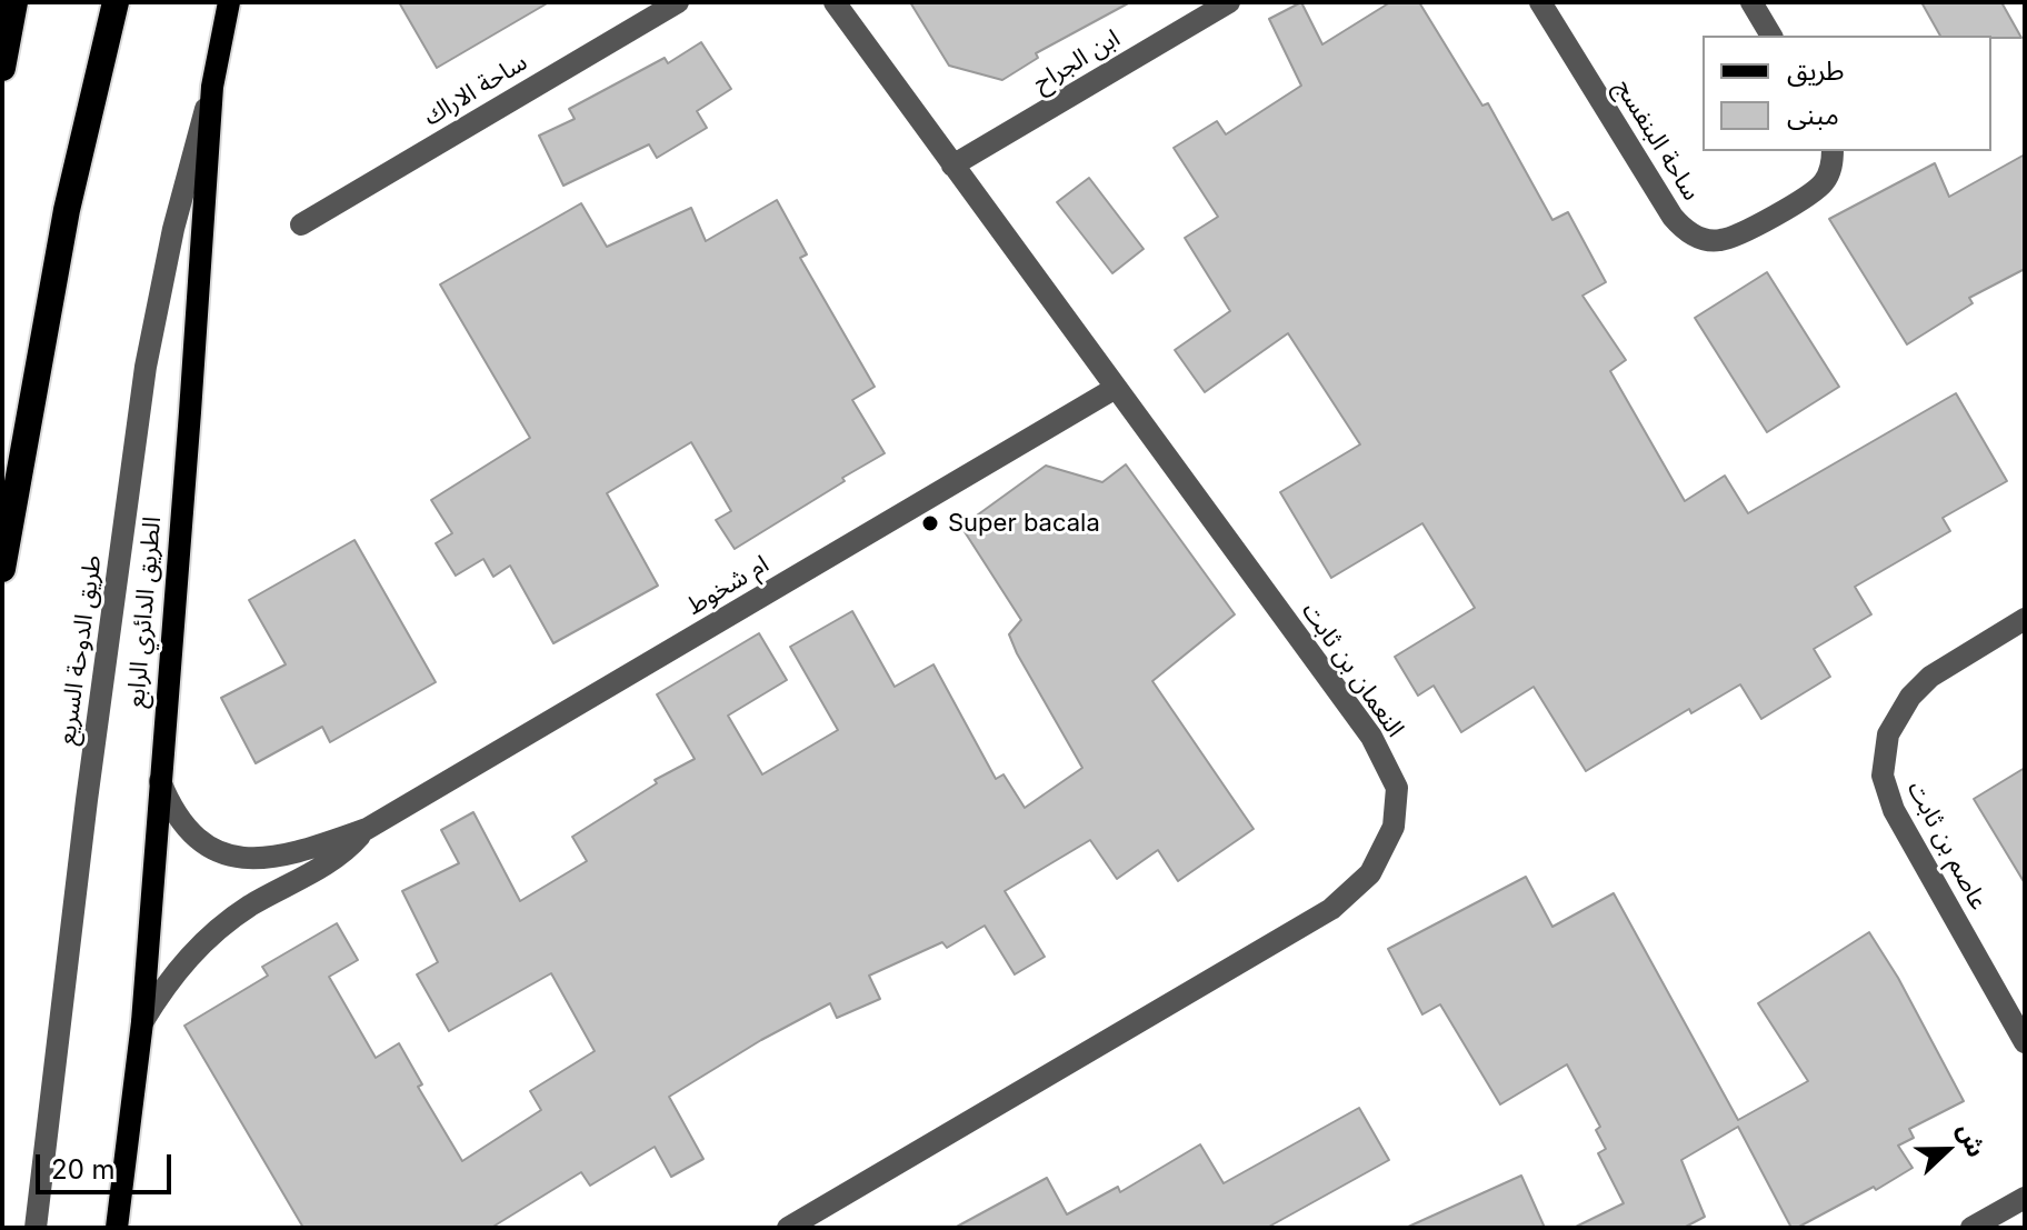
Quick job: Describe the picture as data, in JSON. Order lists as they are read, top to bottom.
{
  "streets": {
    "main road": ["الطريق الدائري الرابع"],
    "street": [
      "ابن الجراح",
      "ساحة الاراك",
      "ساحة البنفسج",
      "ام شخوط",
      "طريق الدوحة السريع",
      "النعمان بن ثابت",
      "عاصم بن ثابت"
    ]
  },
  "crossings": [
    ["ابن الجراح", "النعمان بن ثابت"],
    ["ام شخوط", "الطريق الدائري الرابع"],
    ["ام شخوط", "النعمان بن ثابت"],
    ["الطريق الدائري الرابع", "طريق الدوحة السريع"]
  ],
  "places": ["Super bacala"],
  "legend": ["طريق", "مبنى"],
  "scale_bar": "20 m",
  "north": "right"
}
